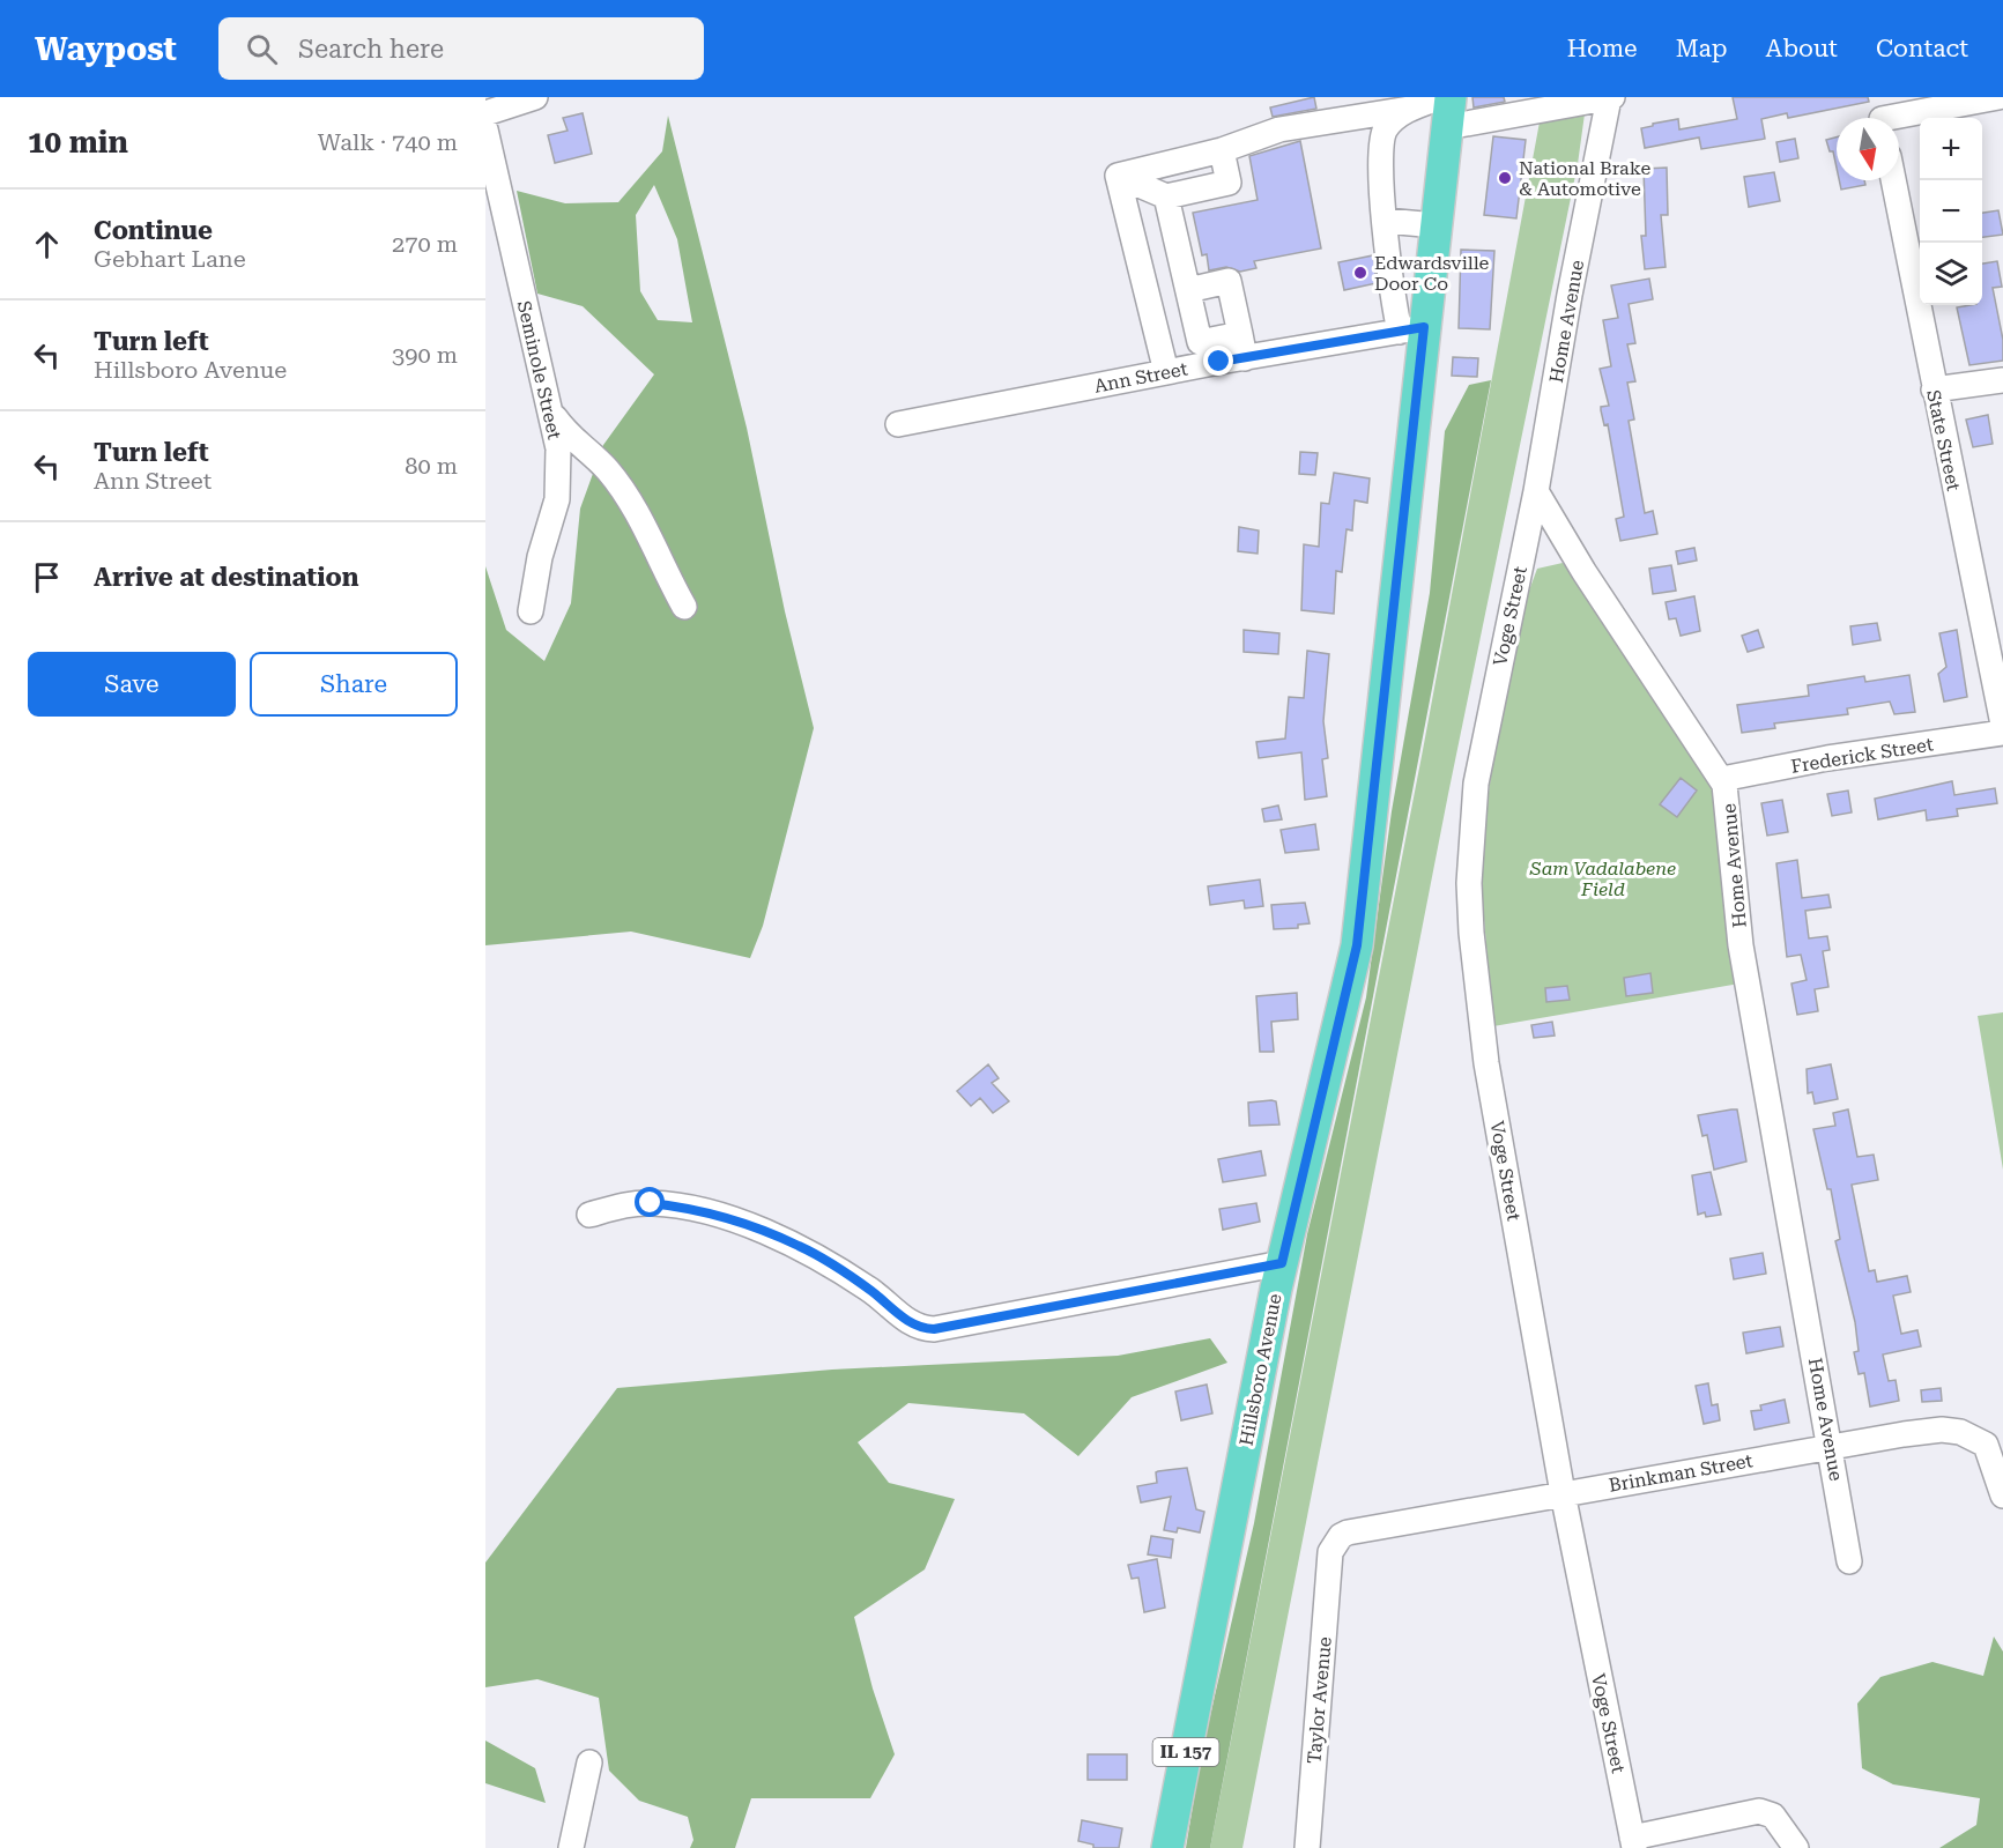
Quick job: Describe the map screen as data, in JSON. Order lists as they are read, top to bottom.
{
  "streets": {
    "main road": ["Hillsboro Avenue", "IL 157"],
    "street": [
      "Home Avenue",
      "Seminole Street",
      "Ann Street",
      "State Street",
      "Voge Street",
      "Frederick Street",
      "Brinkman Street",
      "Taylor Avenue"
    ]
  },
  "crossings": [
    ["Home Avenue", "Voge Street"],
    ["Home Avenue", "Frederick Street"],
    ["Home Avenue", "Brinkman Street"],
    ["Ann Street", "Hillsboro Avenue"],
    ["Voge Street", "Brinkman Street"],
    ["Brinkman Street", "Taylor Avenue"]
  ],
  "parks": ["Sam Vadalabene Field"],
  "places": ["National Brake & Automotive", "Edwardsville Door Co"],
  "north": "bottom",
  "page": {
    "header": "Waypost",
    "search": "Search here",
    "nav": [
      "Home",
      "Map",
      "About",
      "Contact"
    ],
    "heading": ["10 min", "Walk · 740 m"],
    "map_buttons": ["+", "−"],
    "list": [
      ["Continue", "Gebhart Lane", "270 m"],
      ["Turn left", "Hillsboro Avenue", "390 m"],
      ["Turn left", "Ann Street", "80 m"],
      "Arrive at destination"
    ],
    "buttons": ["Save", "Share"]
  }
}
